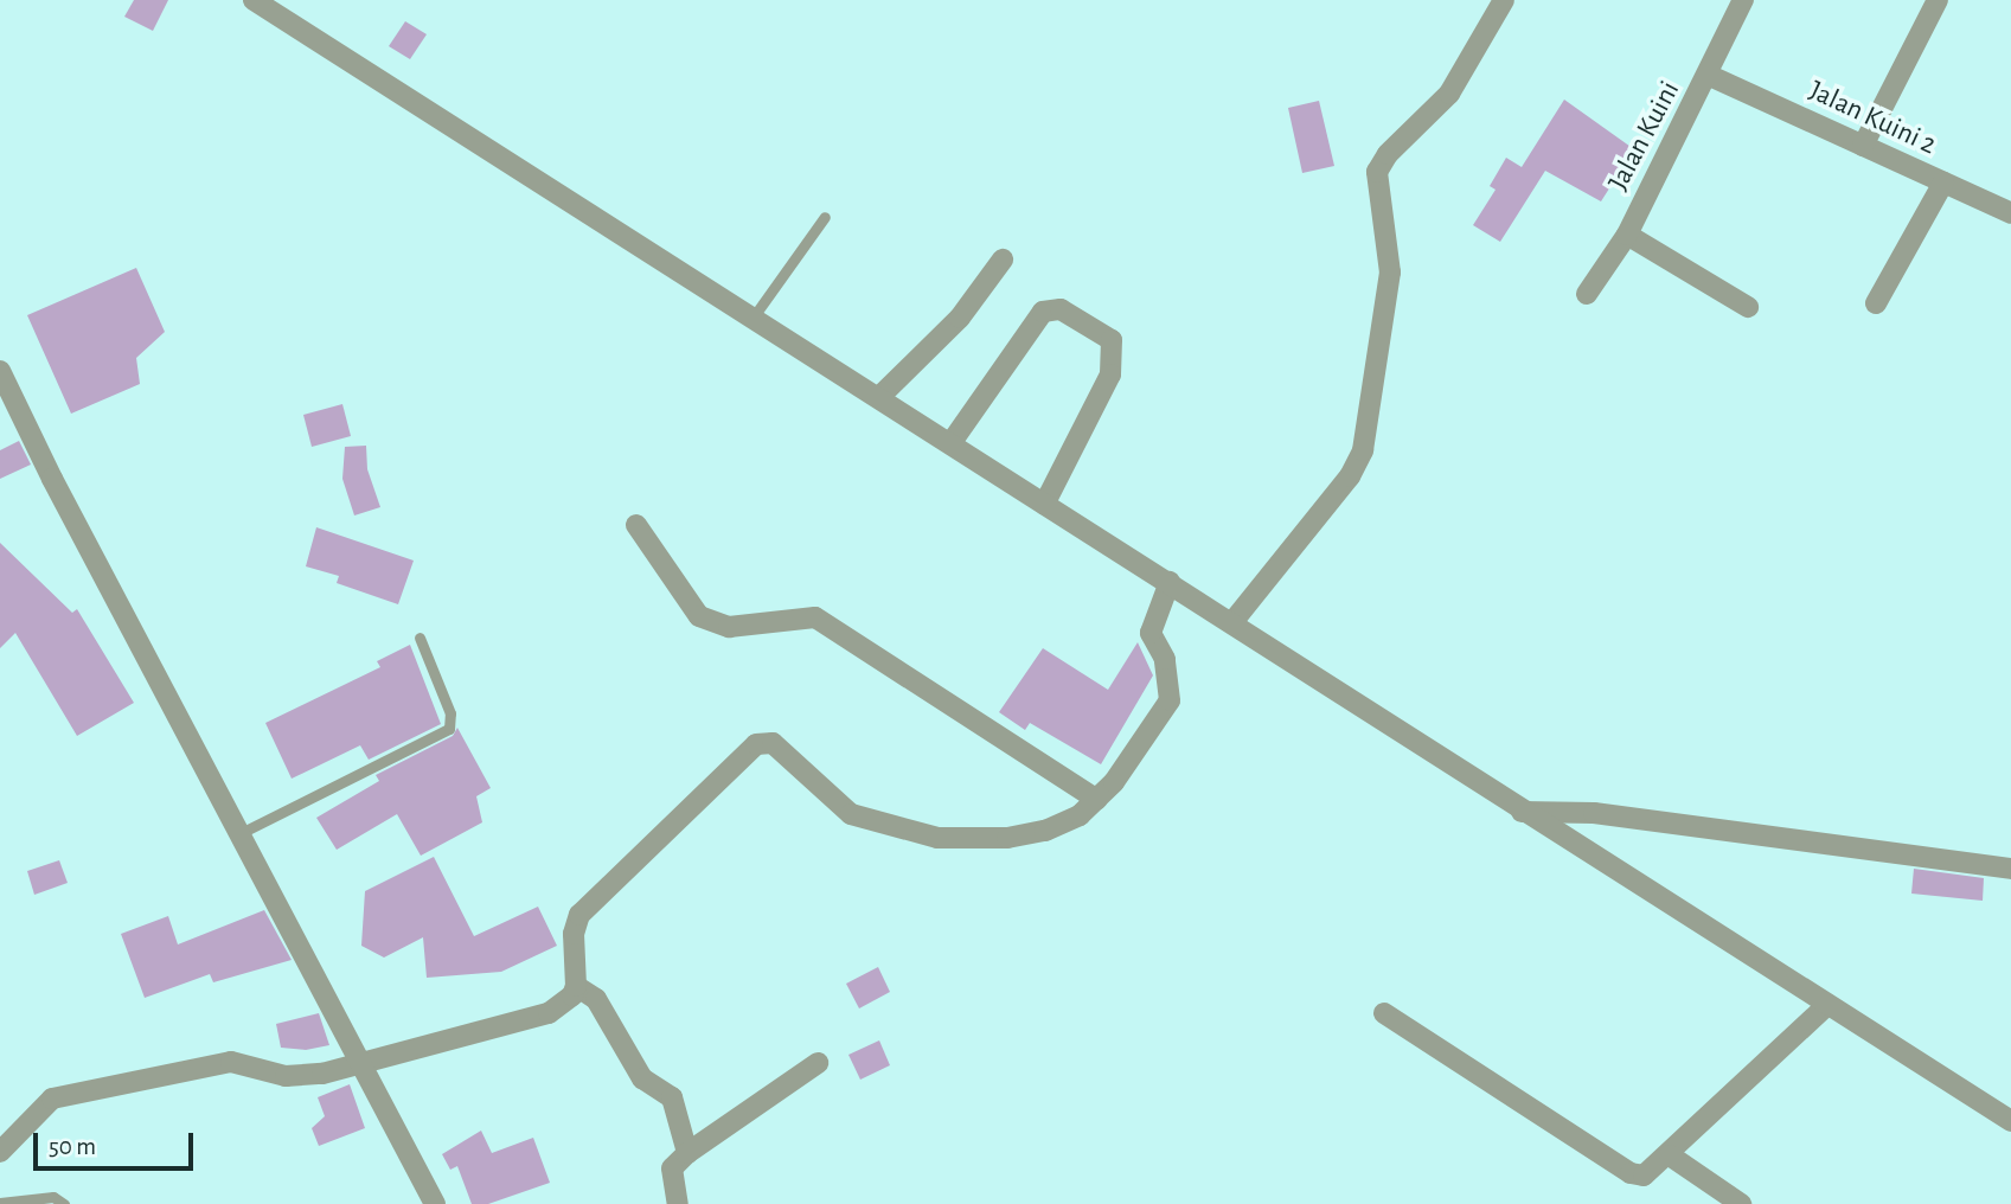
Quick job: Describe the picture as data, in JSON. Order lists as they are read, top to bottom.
{
  "streets": {
    "street": ["Jalan Kuini 2", "Jalan Kuini"]
  },
  "crossings": [
    ["Jalan Kuini 2", "Jalan Kuini"]
  ],
  "scale_bar": "50 m"
}
